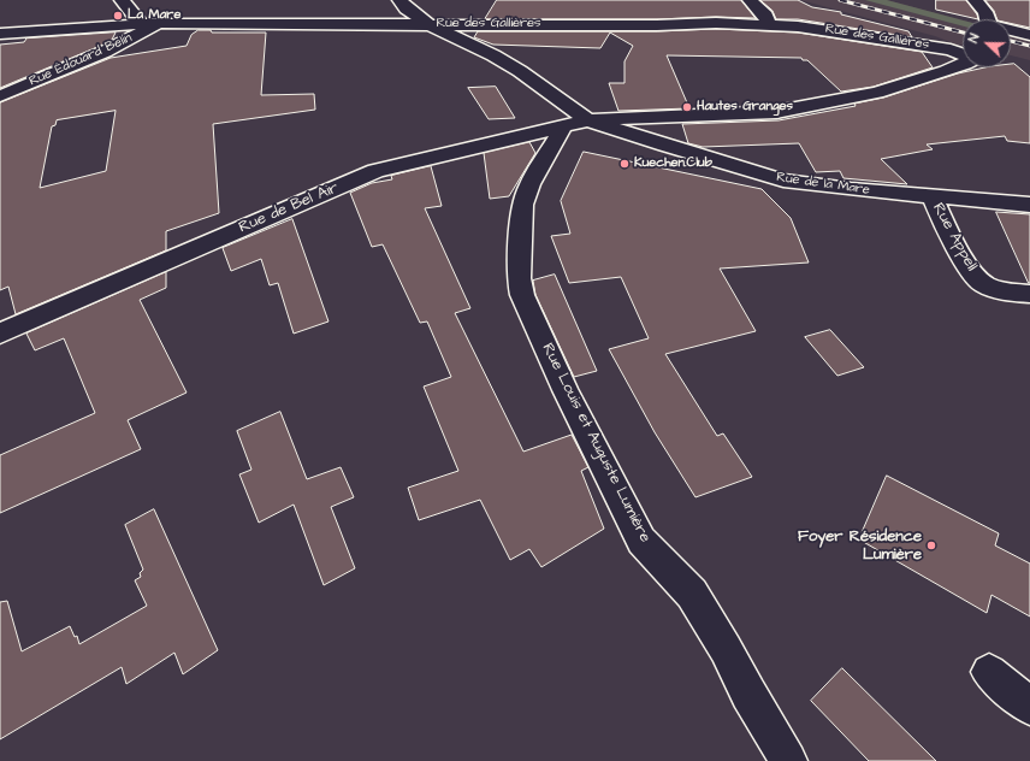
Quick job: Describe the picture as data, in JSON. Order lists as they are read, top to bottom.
{
  "streets": {
    "street": [
      "Rue des Gallières",
      "Rue Édouard Belin",
      "Rue de la Mare",
      "Rue de Bel Air",
      "Rue Appell",
      "Rue Louis et Auguste Lumière"
    ]
  },
  "crossings": [
    ["Rue des Gallières", "Rue Édouard Belin"],
    ["Rue des Gallières", "Rue de la Mare"],
    ["Rue de la Mare", "Rue de Bel Air"],
    ["Rue de la Mare", "Rue Appell"],
    ["Rue de la Mare", "Rue Louis et Auguste Lumière"],
    ["Rue de Bel Air", "Rue Louis et Auguste Lumière"]
  ],
  "places": [
    "La Mare",
    "Hautes Granges",
    "Kuechen.Club",
    "Foyer Résidence Lumière"
  ],
  "north": "left"
}
